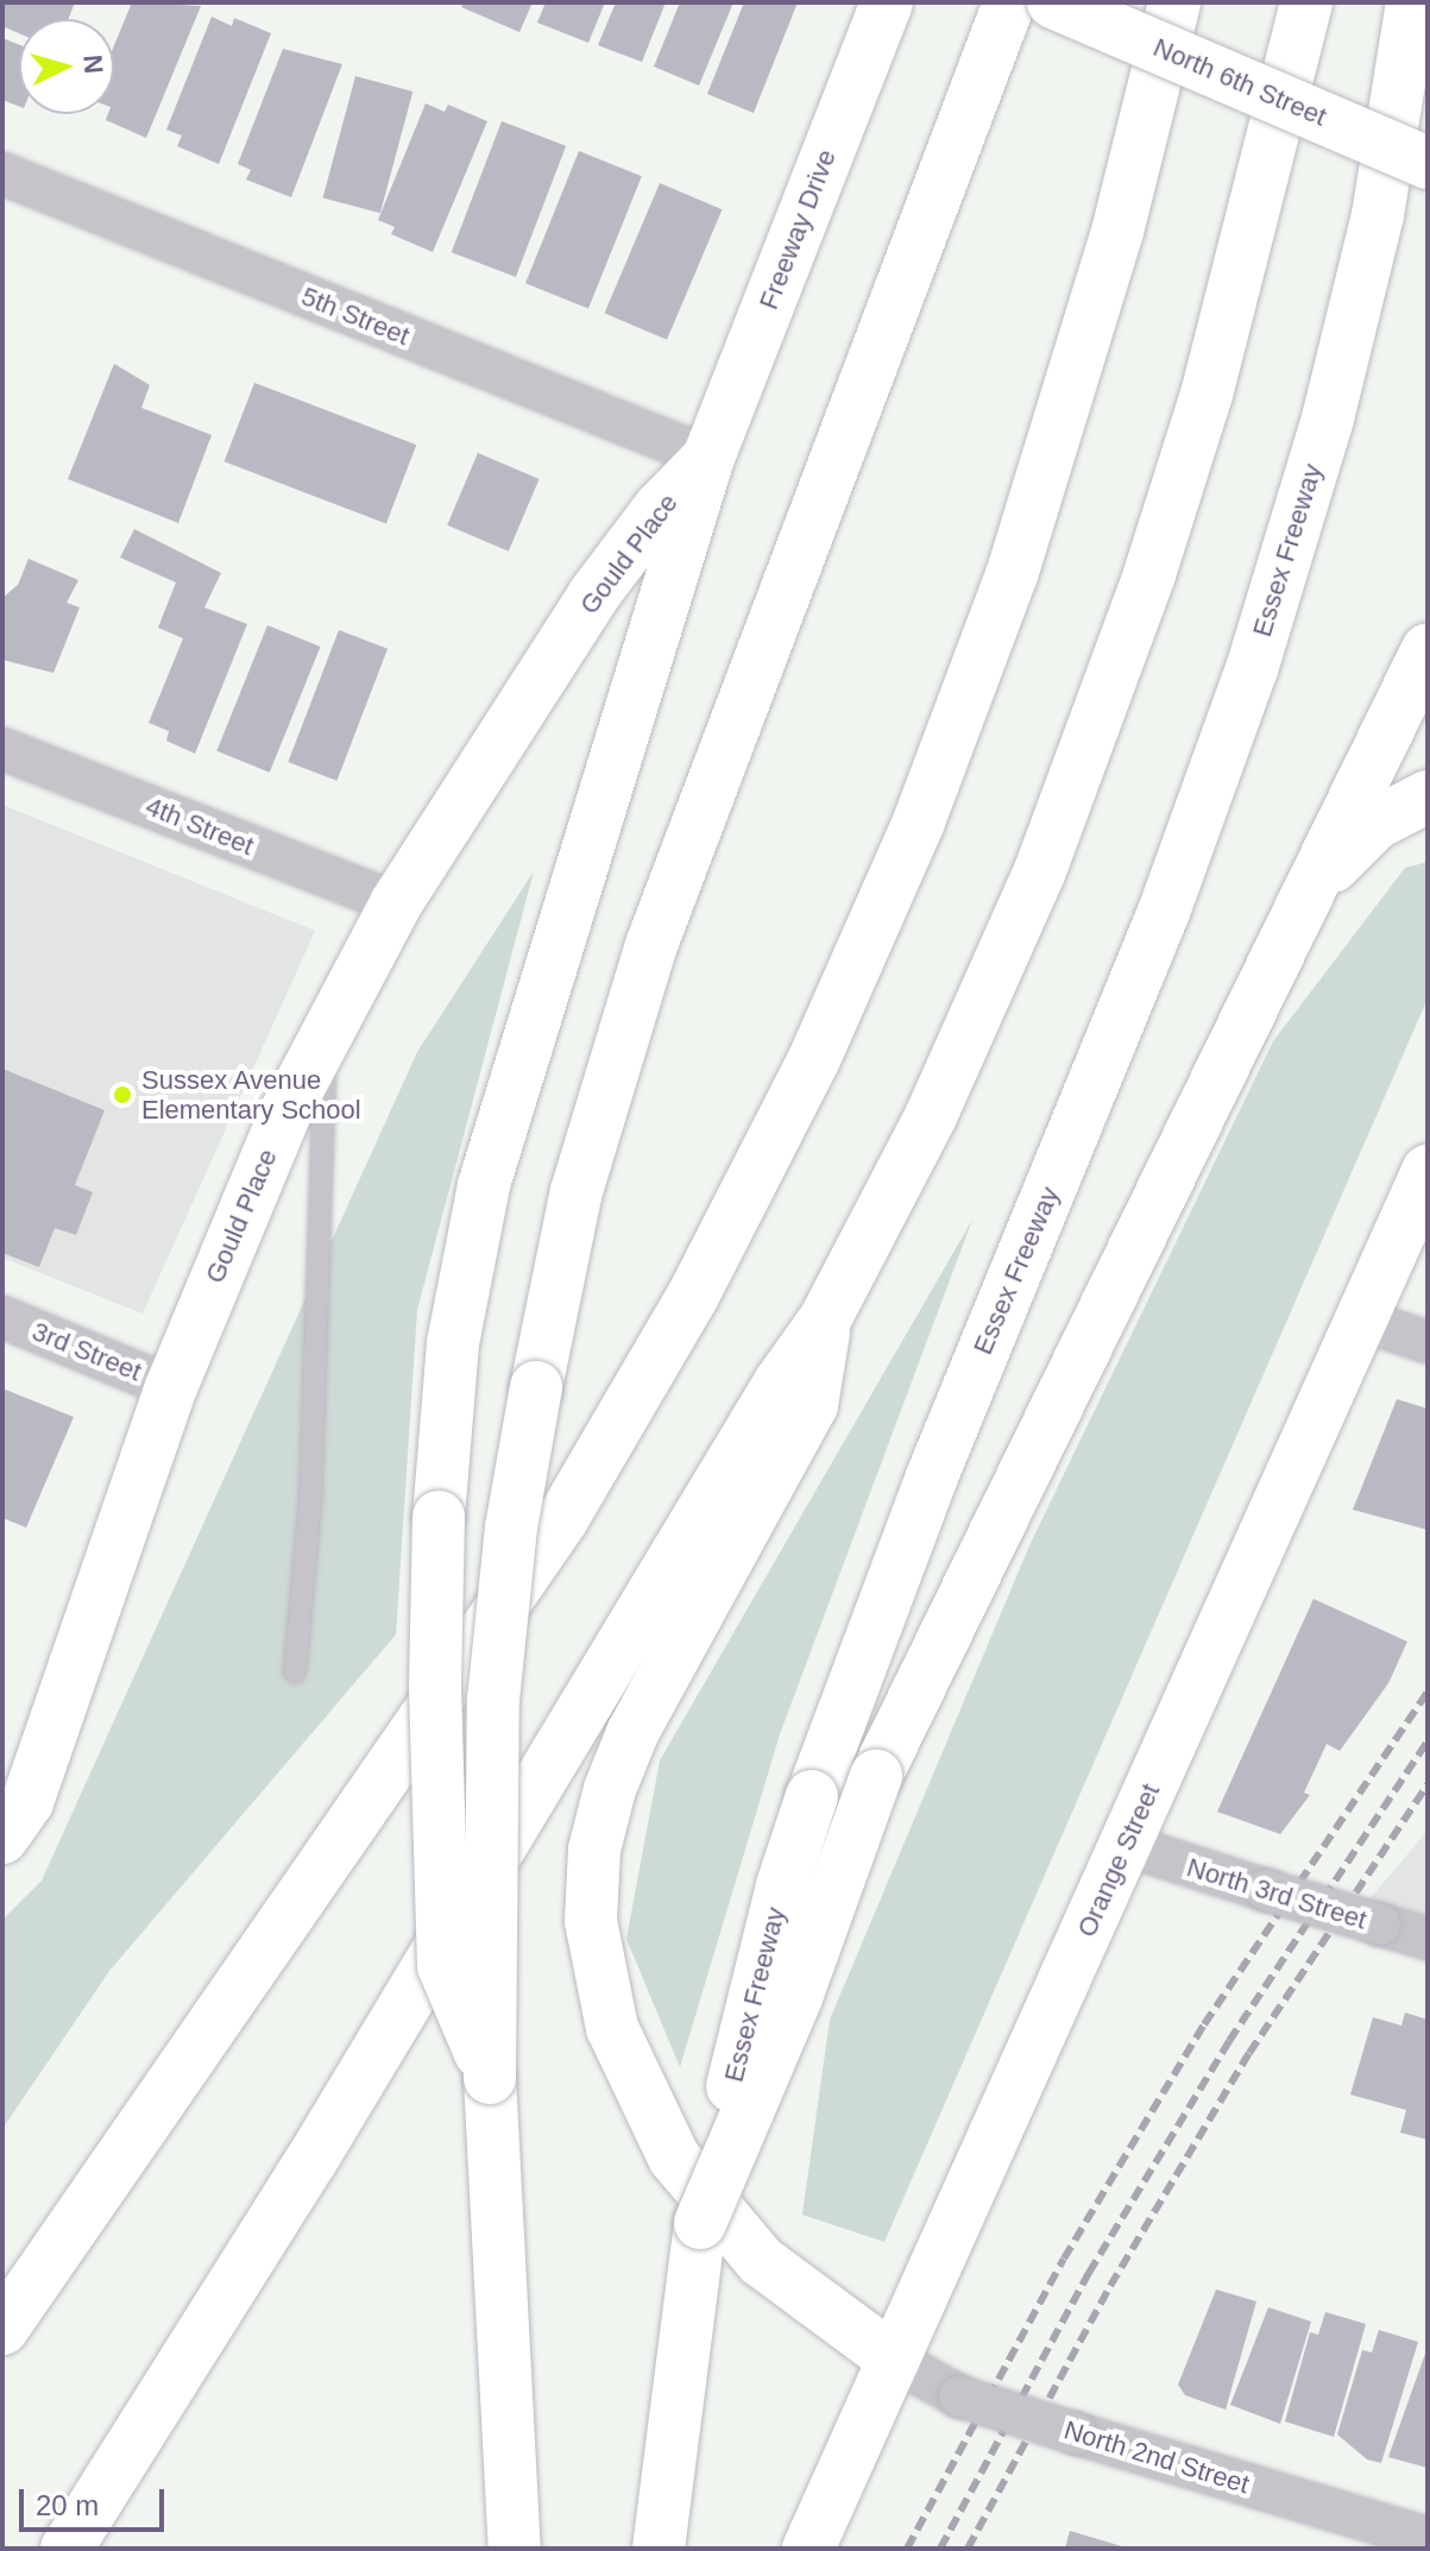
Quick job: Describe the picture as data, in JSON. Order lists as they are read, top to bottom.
{
  "streets": {
    "main road": [
      "North 6th Street",
      "Freeway Drive",
      "Essex Freeway",
      "Gould Place",
      "Orange Street"
    ],
    "street": [
      "5th Street",
      "4th Street",
      "3rd Street",
      "North 3rd Street",
      "North 2nd Street"
    ]
  },
  "crossings": [
    ["Freeway Drive", "5th Street"],
    ["Freeway Drive", "Gould Place"],
    ["5th Street", "Gould Place"],
    ["Gould Place", "4th Street"],
    ["Gould Place", "3rd Street"],
    ["Orange Street", "North 3rd Street"],
    ["Orange Street", "North 2nd Street"]
  ],
  "places": ["Sussex Avenue Elementary School"],
  "scale_bar": "20 m",
  "north": "right"
}
